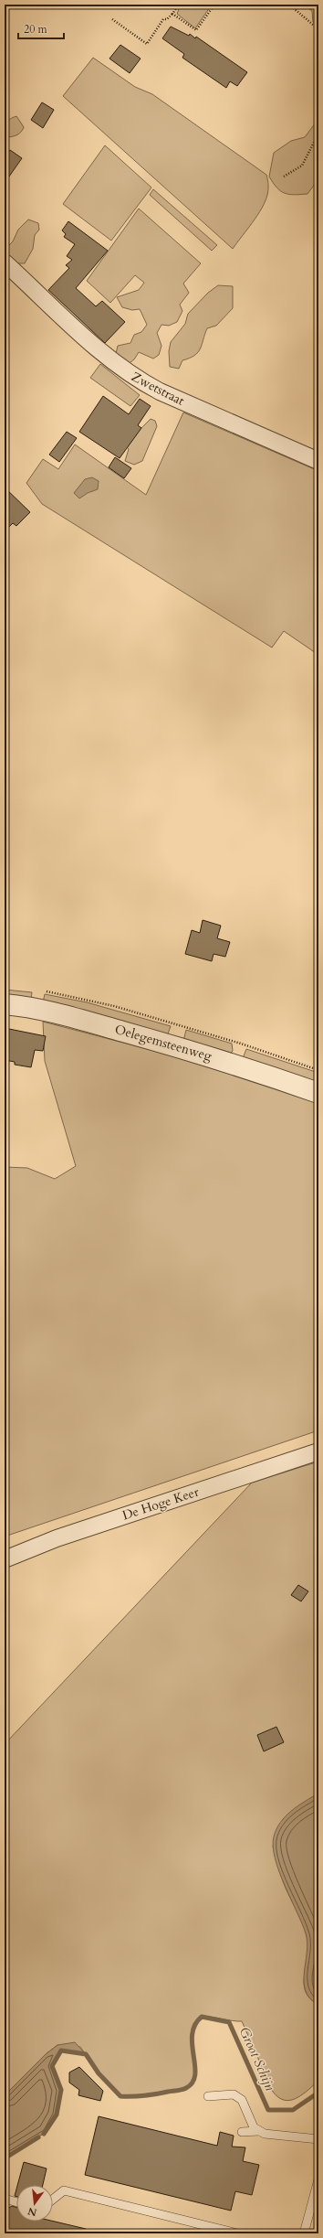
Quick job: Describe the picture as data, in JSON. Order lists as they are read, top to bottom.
{
  "streets": {
    "street": ["Zwetstraat", "Oelegemsteenweg", "De Hoge Keer"]
  },
  "water": ["Groot Schijn"],
  "scale_bar": "20 m",
  "north": "bottom"
}
